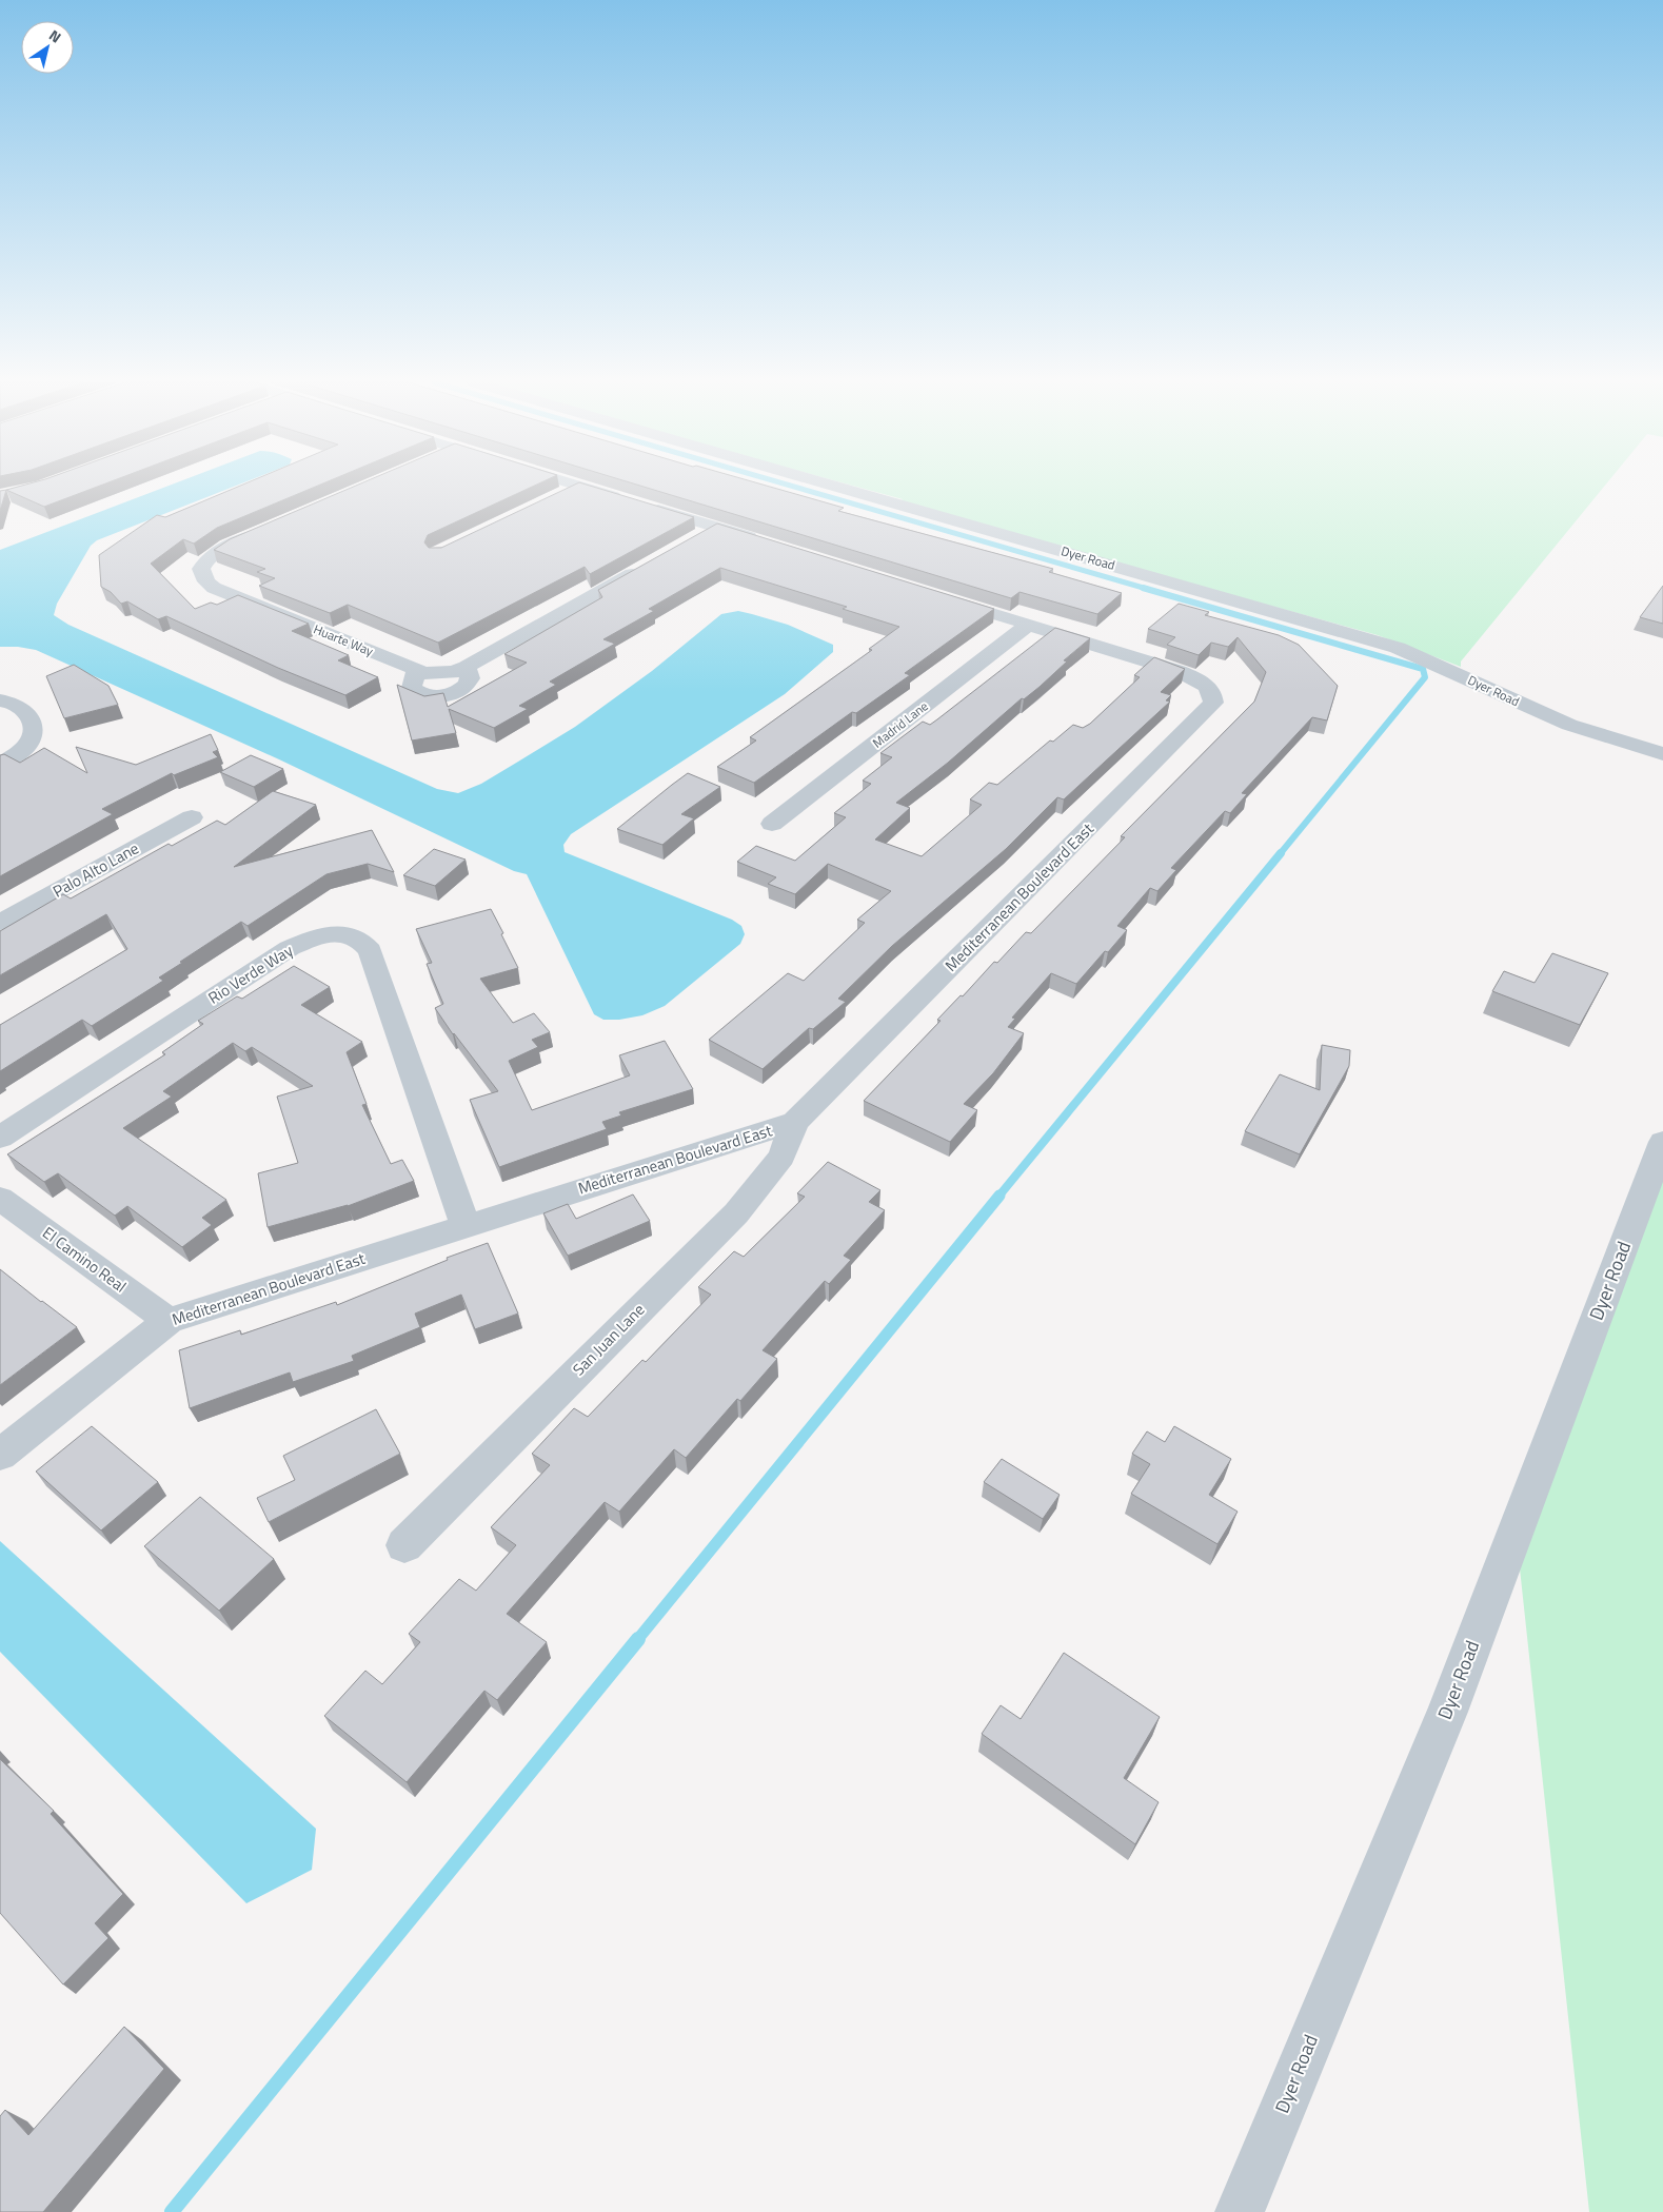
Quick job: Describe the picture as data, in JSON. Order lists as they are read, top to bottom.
{
  "streets": {
    "street": [
      "Dyer Road",
      "Huarte Way",
      "Madrid Lane",
      "Palo Alto Lane",
      "Mediterranean Boulevard East",
      "Rio Verde Way",
      "El Camino Real",
      "San Juan Lane"
    ]
  },
  "crossings": [
    ["Madrid Lane", "Mediterranean Boulevard East"],
    ["Mediterranean Boulevard East", "Rio Verde Way"],
    ["Mediterranean Boulevard East", "El Camino Real"],
    ["Mediterranean Boulevard East", "San Juan Lane"]
  ],
  "north": "top right"
}
